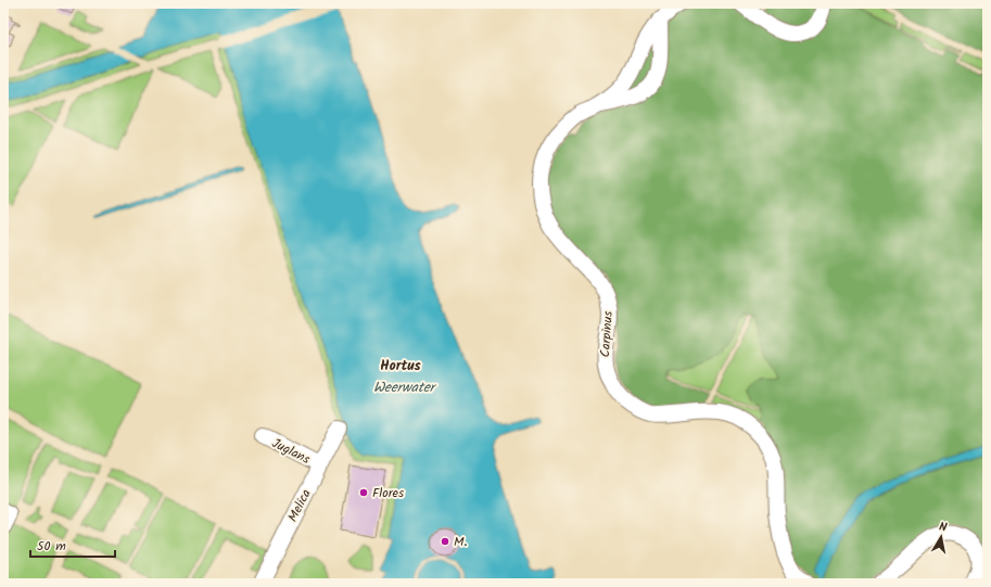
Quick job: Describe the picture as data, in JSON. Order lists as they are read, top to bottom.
{
  "streets": {
    "street": ["Carpinus", "Juglans", "Melica"]
  },
  "crossings": [
    ["Juglans", "Melica"]
  ],
  "districts": ["Hortus"],
  "water": ["Weerwater"],
  "places": ["Flores", "M."],
  "scale_bar": "50 m",
  "north": "top"
}
